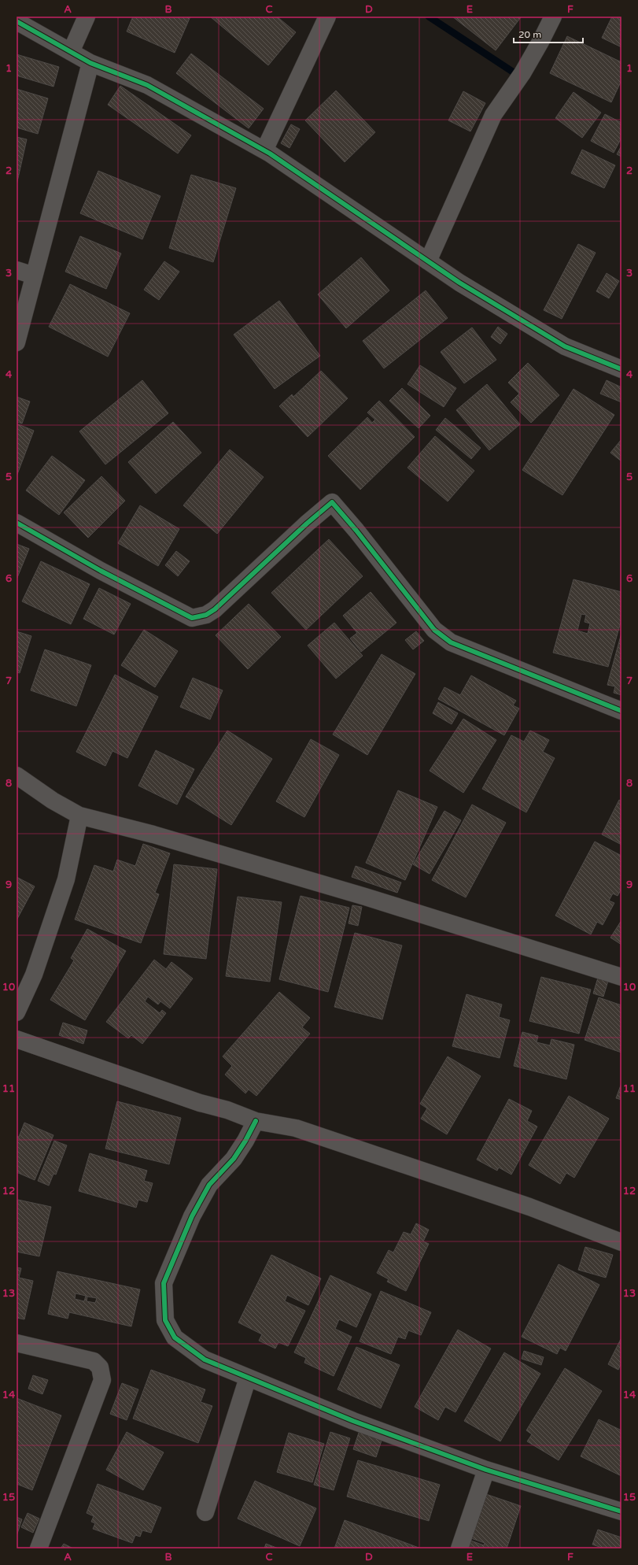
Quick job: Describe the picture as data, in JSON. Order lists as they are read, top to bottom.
{
  "scale_bar": "20 m",
  "grid": {
    "columns": [
      "A",
      "B",
      "C",
      "D",
      "E",
      "F"
    ],
    "rows": [
      "1",
      "2",
      "3",
      "4",
      "5",
      "6",
      "7",
      "8",
      "9",
      "10",
      "11",
      "12",
      "13",
      "14",
      "15"
    ]
  }
}
